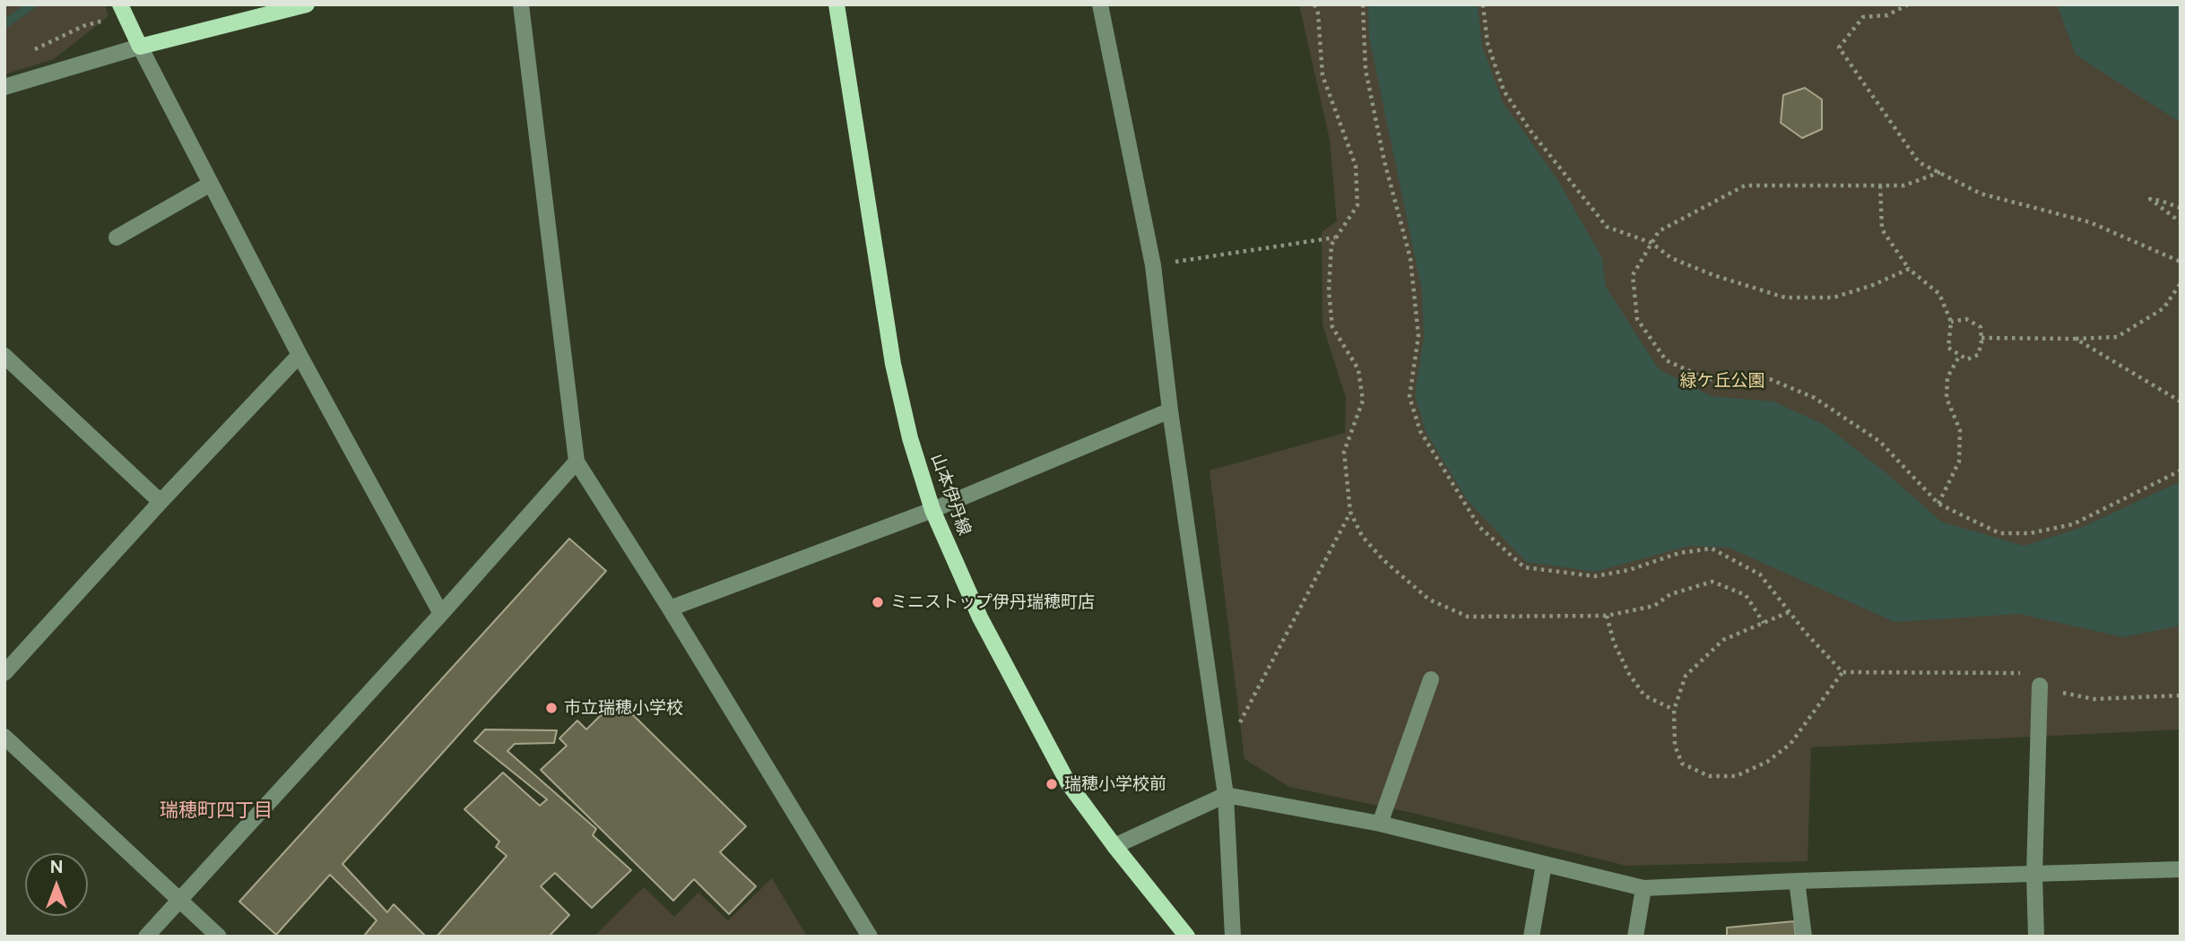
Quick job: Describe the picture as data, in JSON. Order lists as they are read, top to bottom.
{
  "streets": {
    "main road": ["山本伊丹線"]
  },
  "districts": ["瑞穂町四丁目"],
  "parks": ["緑ケ丘公園"],
  "places": ["ミニストップ伊丹瑞穂町店", "市立瑞穂小学校", "瑞穂小学校前"],
  "north": "top"
}
